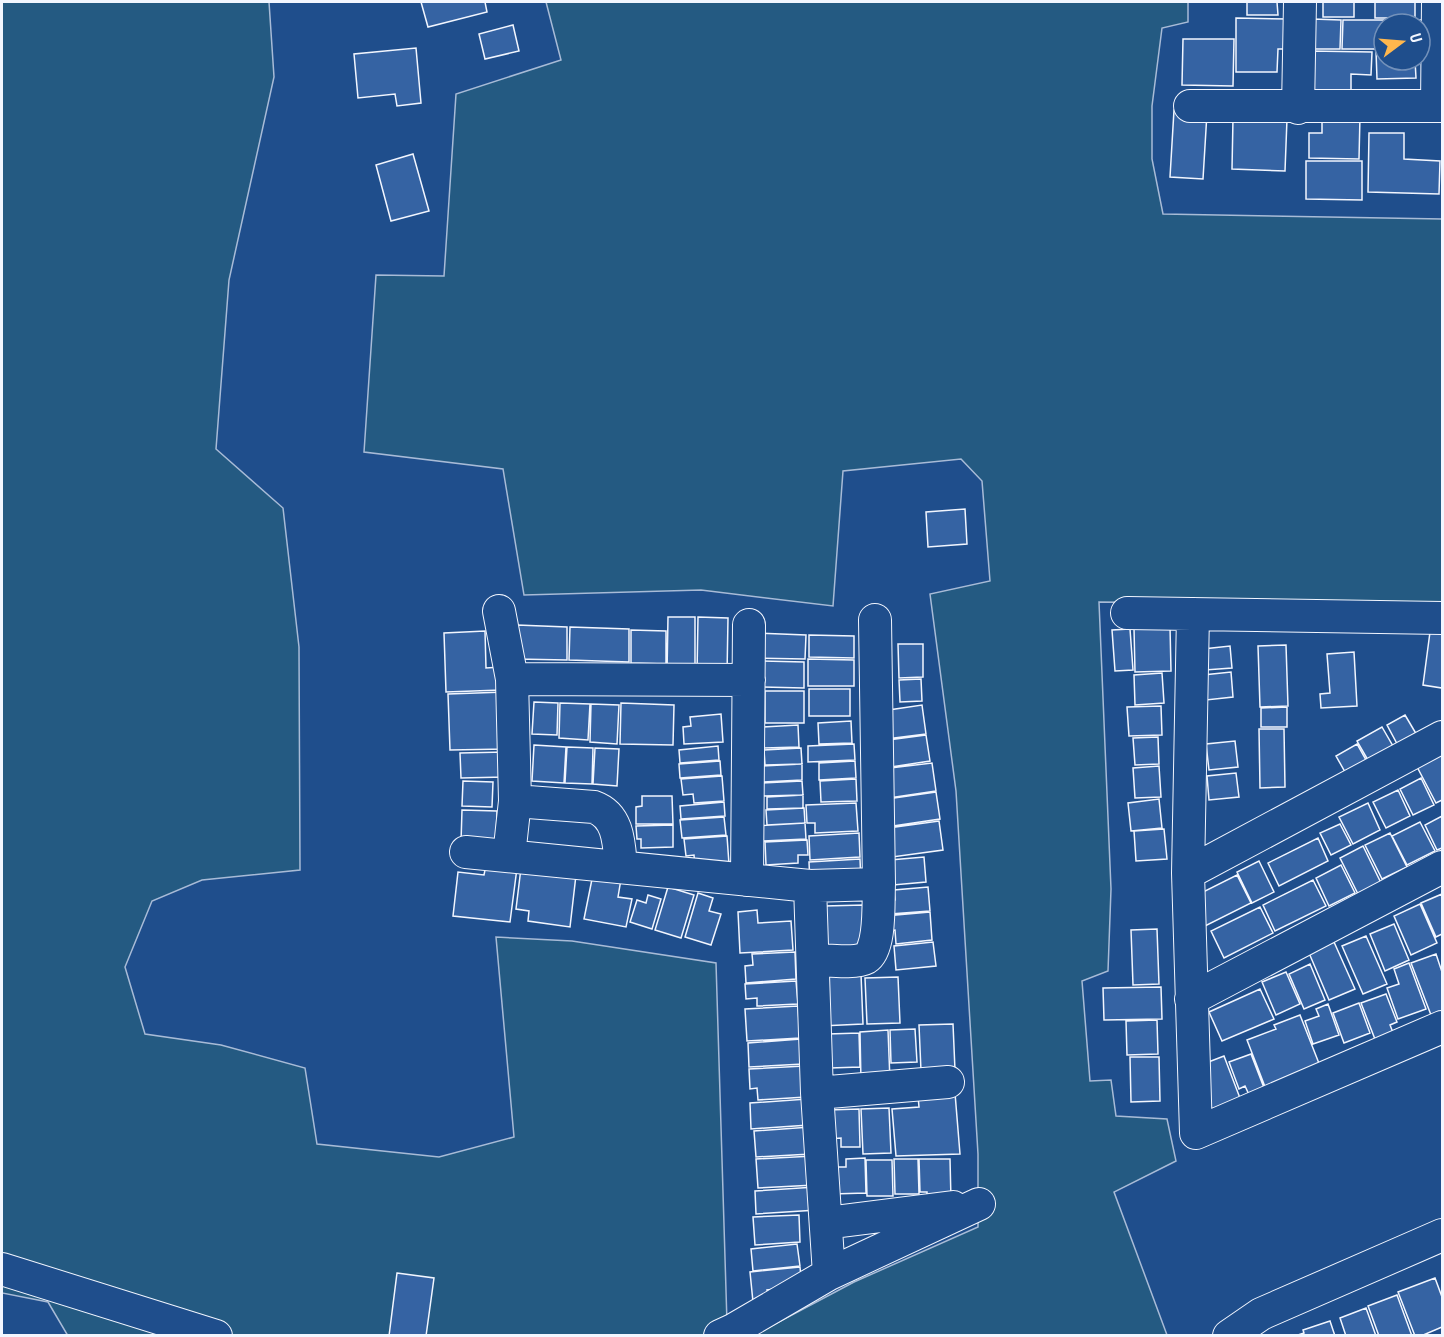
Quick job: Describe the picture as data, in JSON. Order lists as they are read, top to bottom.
{
  "north": "right"
}
